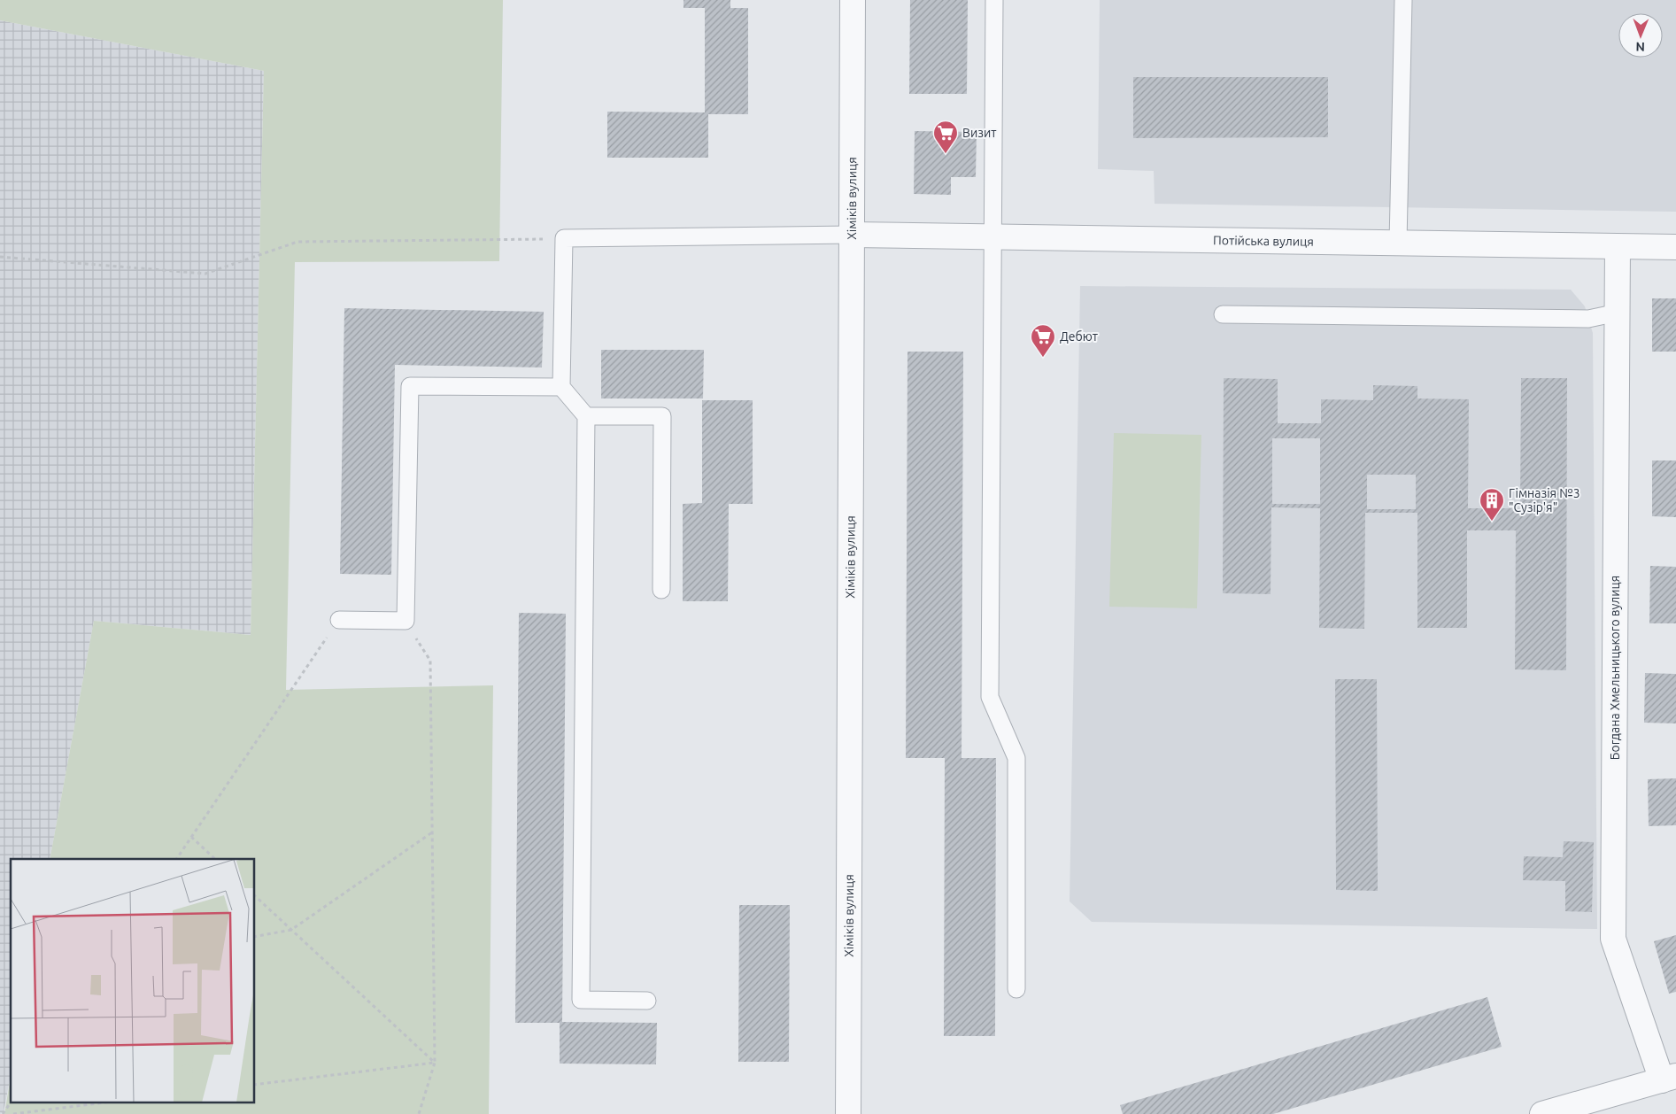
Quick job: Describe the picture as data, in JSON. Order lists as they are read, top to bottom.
{
  "streets": {
    "street": ["Хіміків вулиця", "Потійська вулиця", "Богдана Хмельницького вулиця"]
  },
  "crossings": [
    ["Хіміків вулиця", "Потійська вулиця"],
    ["Потійська вулиця", "Богдана Хмельницького вулиця"]
  ],
  "places": {
    "supermarket": ["Визит", "Дебют"],
    "building": ["Гімназія №3 \"Сузір'я\""]
  },
  "north": "bottom"
}
